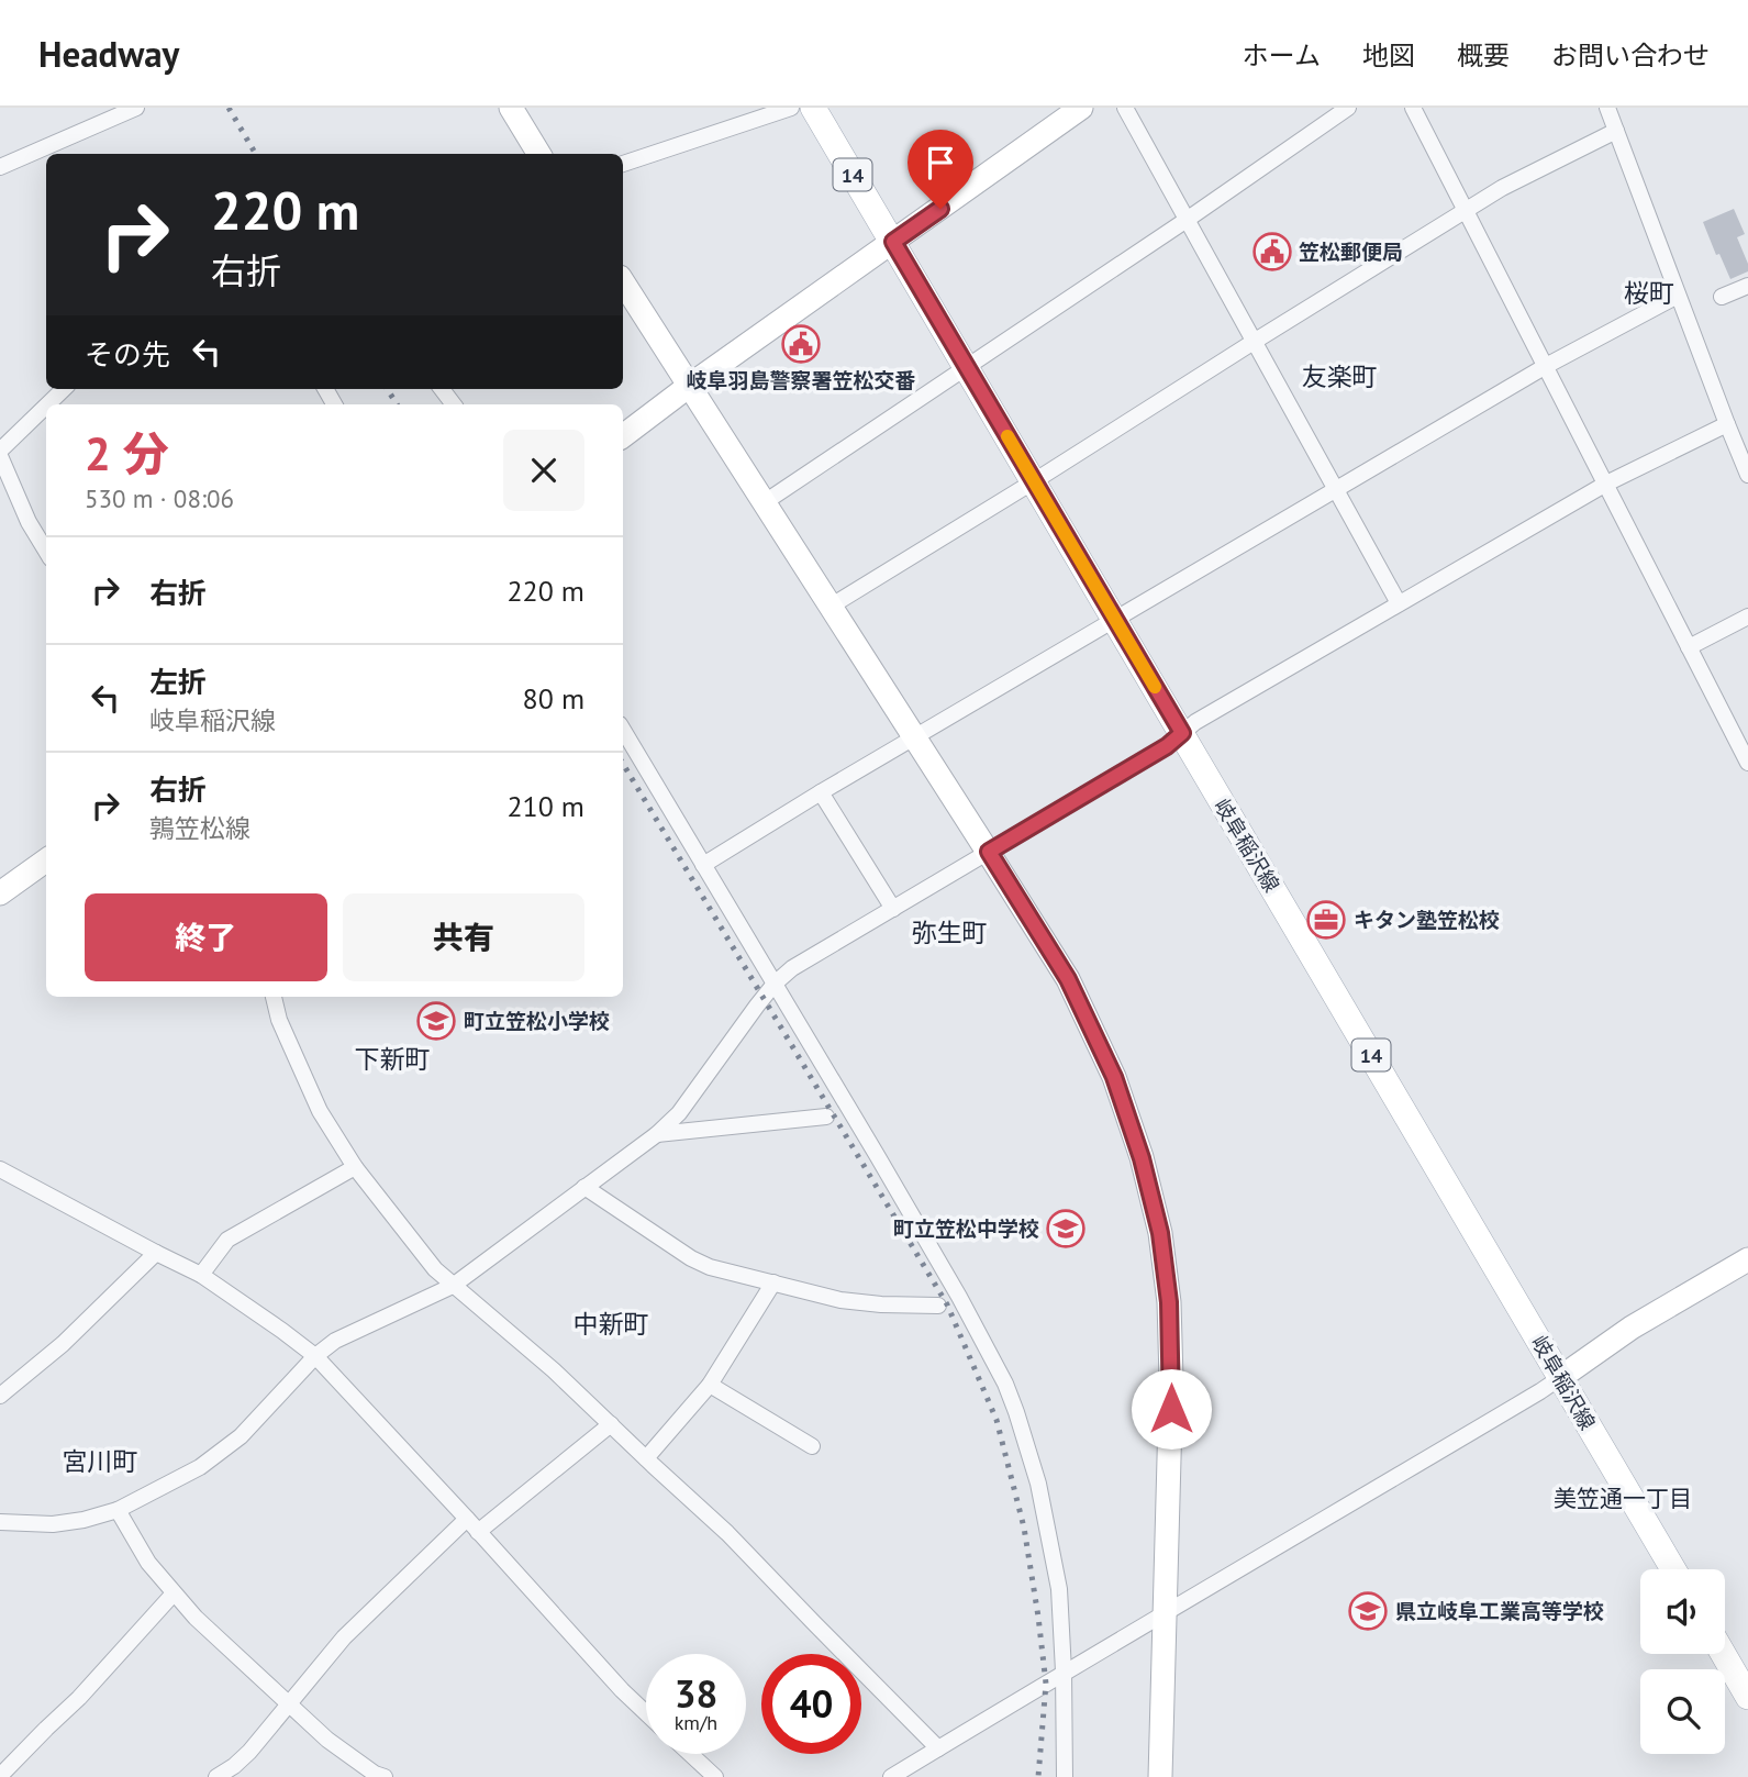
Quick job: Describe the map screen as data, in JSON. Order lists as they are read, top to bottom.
{
  "streets": {
    "main road": ["14", "岐阜稲沢線"]
  },
  "districts": [
    "桜町",
    "友楽町",
    "弥生町",
    "下新町",
    "中新町",
    "宮川町",
    "美笠通一丁目"
  ],
  "places": {
    "public building": ["笠松郵便局", "岐阜羽島警察署笠松交番"],
    "office": ["キタン塾笠松校"],
    "school or university": ["町立笠松小学校", "町立笠松中学校", "県立岐阜工業高等学校"]
  },
  "page": {
    "header": "Headway",
    "nav": [
      "ホーム",
      "地図",
      "概要",
      "お問い合わせ"
    ],
    "turn": ["220 m", "右折"],
    "then": "その先",
    "heading": ["2 分", "530 m · 08:06"],
    "list": [
      {
        "name": "右折",
        "value": "220 m"
      },
      {
        "name": "左折",
        "note": "岐阜稲沢線",
        "value": "80 m"
      },
      {
        "name": "右折",
        "note": "鶉笠松線",
        "value": "210 m"
      }
    ],
    "buttons": ["終了", "共有"],
    "speed": "38 km/h",
    "limit": "40"
  }
}
